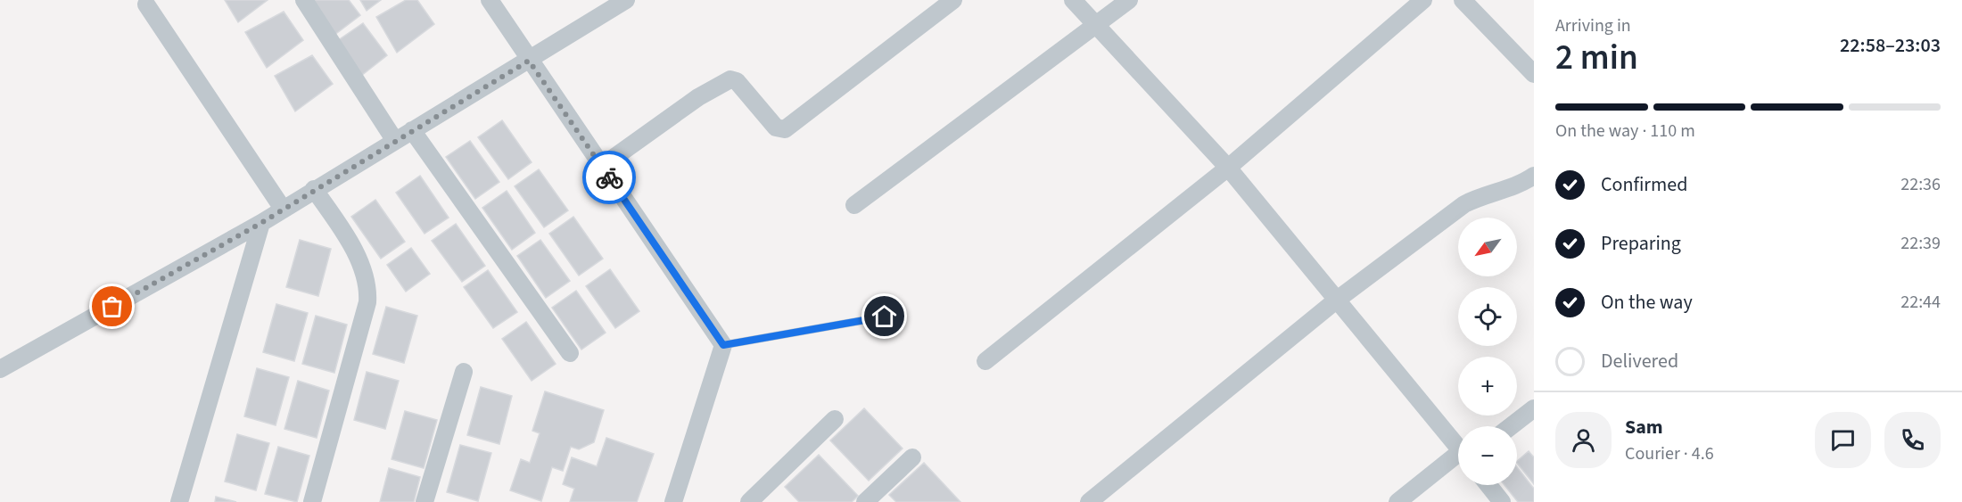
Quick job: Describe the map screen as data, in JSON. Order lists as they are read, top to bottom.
{
  "north": "bottom left",
  "page": {
    "heading": ["2 min", "Arriving in", "22:58–23:03"],
    "panel": ["Sam", "Courier · 4.6"],
    "bar": "On the way · 110 m",
    "list": [
      ["Confirmed", "22:36"],
      ["Preparing", "22:39"],
      ["On the way", "22:44"],
      "Delivered"
    ],
    "map_buttons": ["+", "−"]
  }
}
